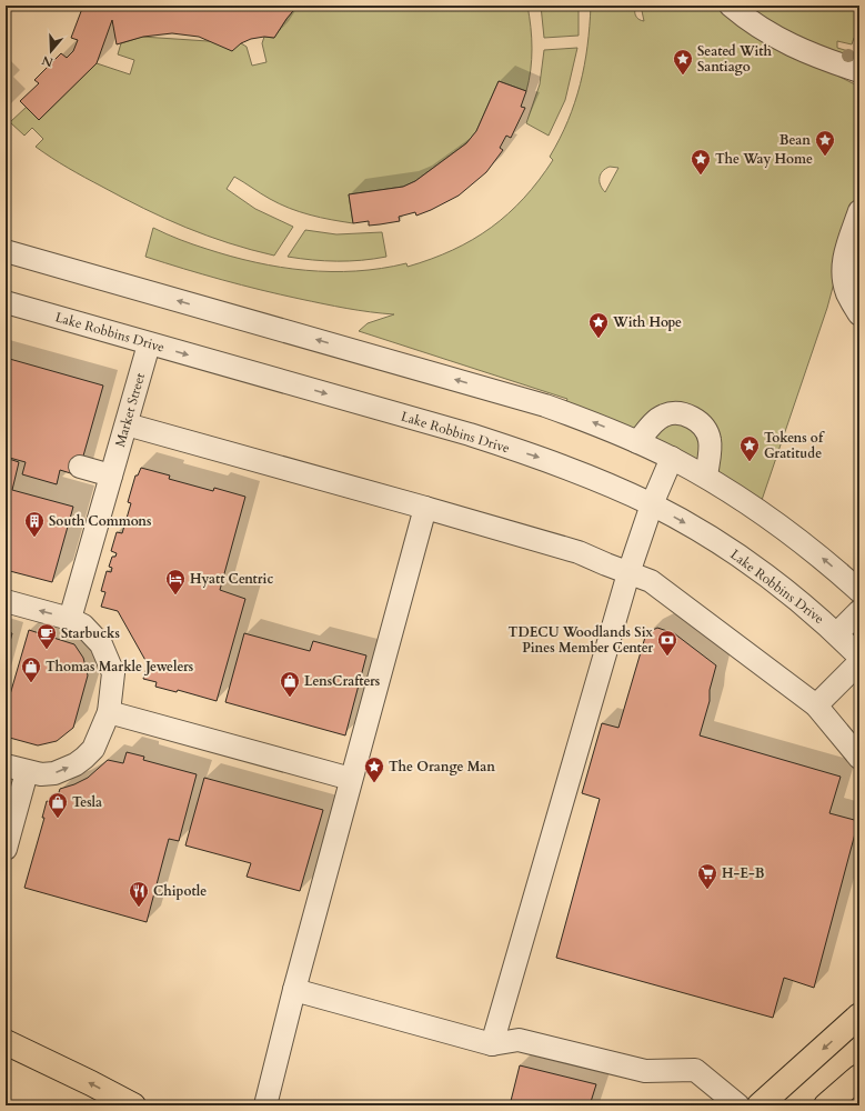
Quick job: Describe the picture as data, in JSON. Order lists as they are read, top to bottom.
{
  "streets": {
    "street": ["Lake Robbins Drive", "Market Street"]
  },
  "crossings": [
    ["Lake Robbins Drive", "Market Street"]
  ],
  "places": {
    "place": [
      "Seated With Santiago",
      "Bean",
      "The Way Home",
      "With Hope",
      "Tokens of Gratitude",
      "The Orange Man"
    ],
    "building": ["South Commons"],
    "hotel": ["Hyatt Centric"],
    "cafe": ["Starbucks"],
    "bank": ["TDECU Woodlands Six Pines Member Center"],
    "shop": ["Thomas Markle Jewelers", "LensCrafters", "Tesla"],
    "supermarket": ["H-E-B"],
    "restaurant": ["Chipotle"]
  },
  "north": "bottom"
}
